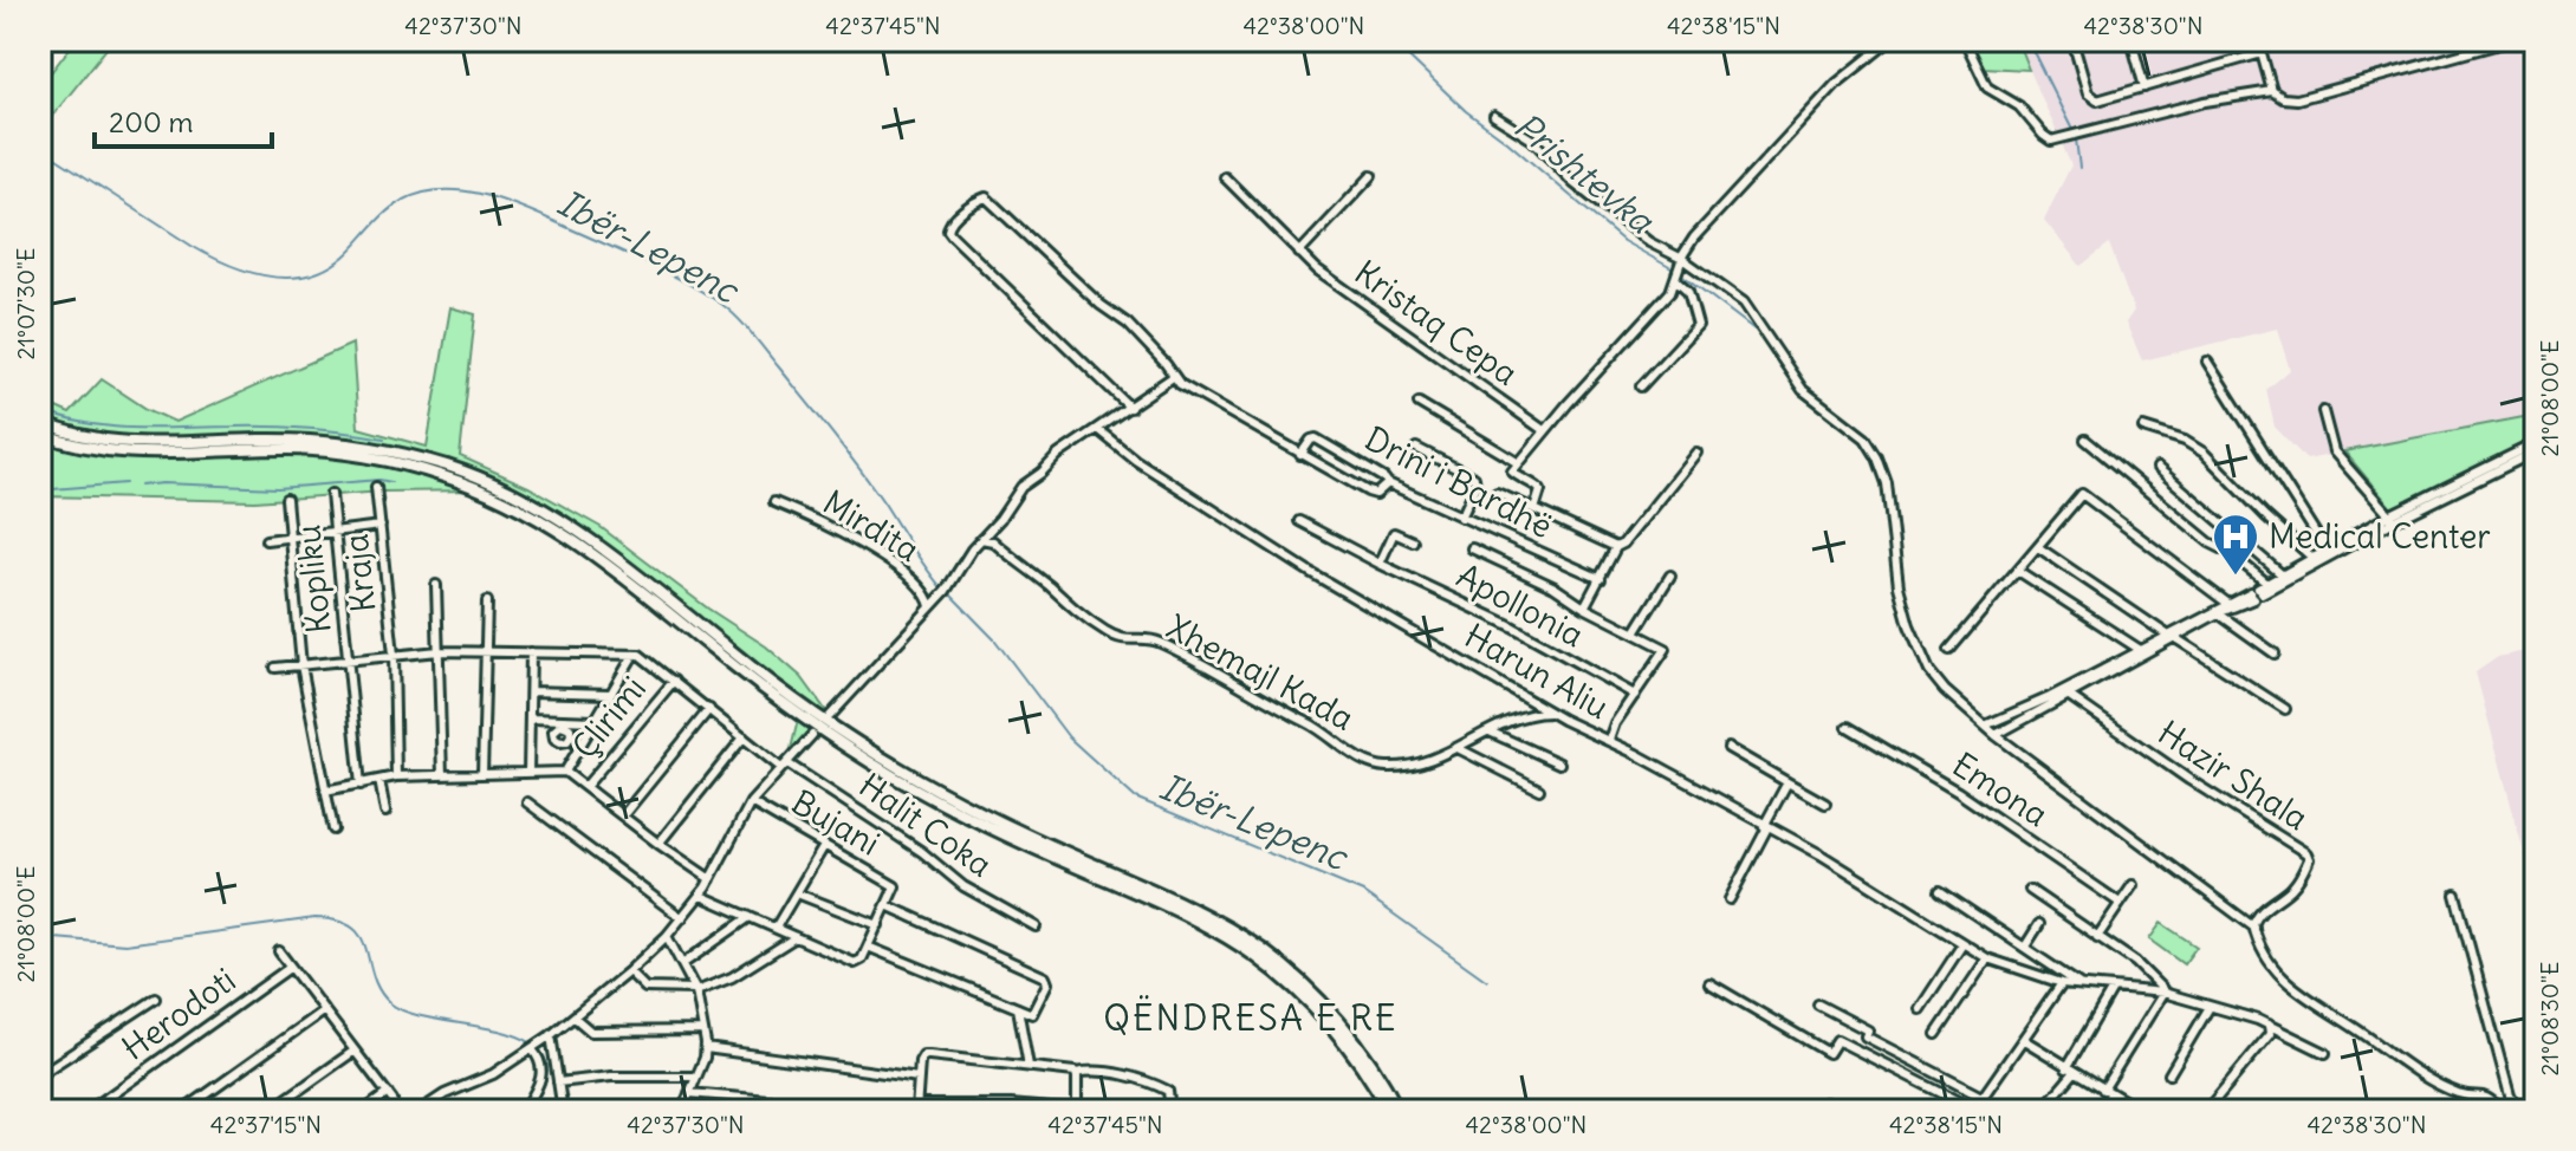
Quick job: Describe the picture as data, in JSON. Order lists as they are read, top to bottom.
{
  "streets": {
    "street": [
      "Kristaq Cepa",
      "Drini i Bardhë",
      "Mirdita",
      "Kraja",
      "Kopliku",
      "Apollonia",
      "Harun Aliu",
      "Xhemajl Kada",
      "Çlirimi",
      "Hazir Shala",
      "Emona",
      "Bujani",
      "Halit Coka",
      "Herodoti"
    ]
  },
  "crossings": [
    ["Çlirimi", "Halit Coka"]
  ],
  "districts": ["QËNDRESA E RE"],
  "water": ["Prishtevka", "Ibër-Lepenc"],
  "places": {
    "hospital": ["Medical Center"]
  },
  "scale_bar": "200 m",
  "coordinates": [
    "42°37'30\"N",
    "42°37'45\"N",
    "42°38'00\"N",
    "42°38'15\"N",
    "42°38'30\"N",
    "21°07'30\"E",
    "21°08'00\"E",
    "21°08'30\"E",
    "42°37'15\"N"
  ]
}
